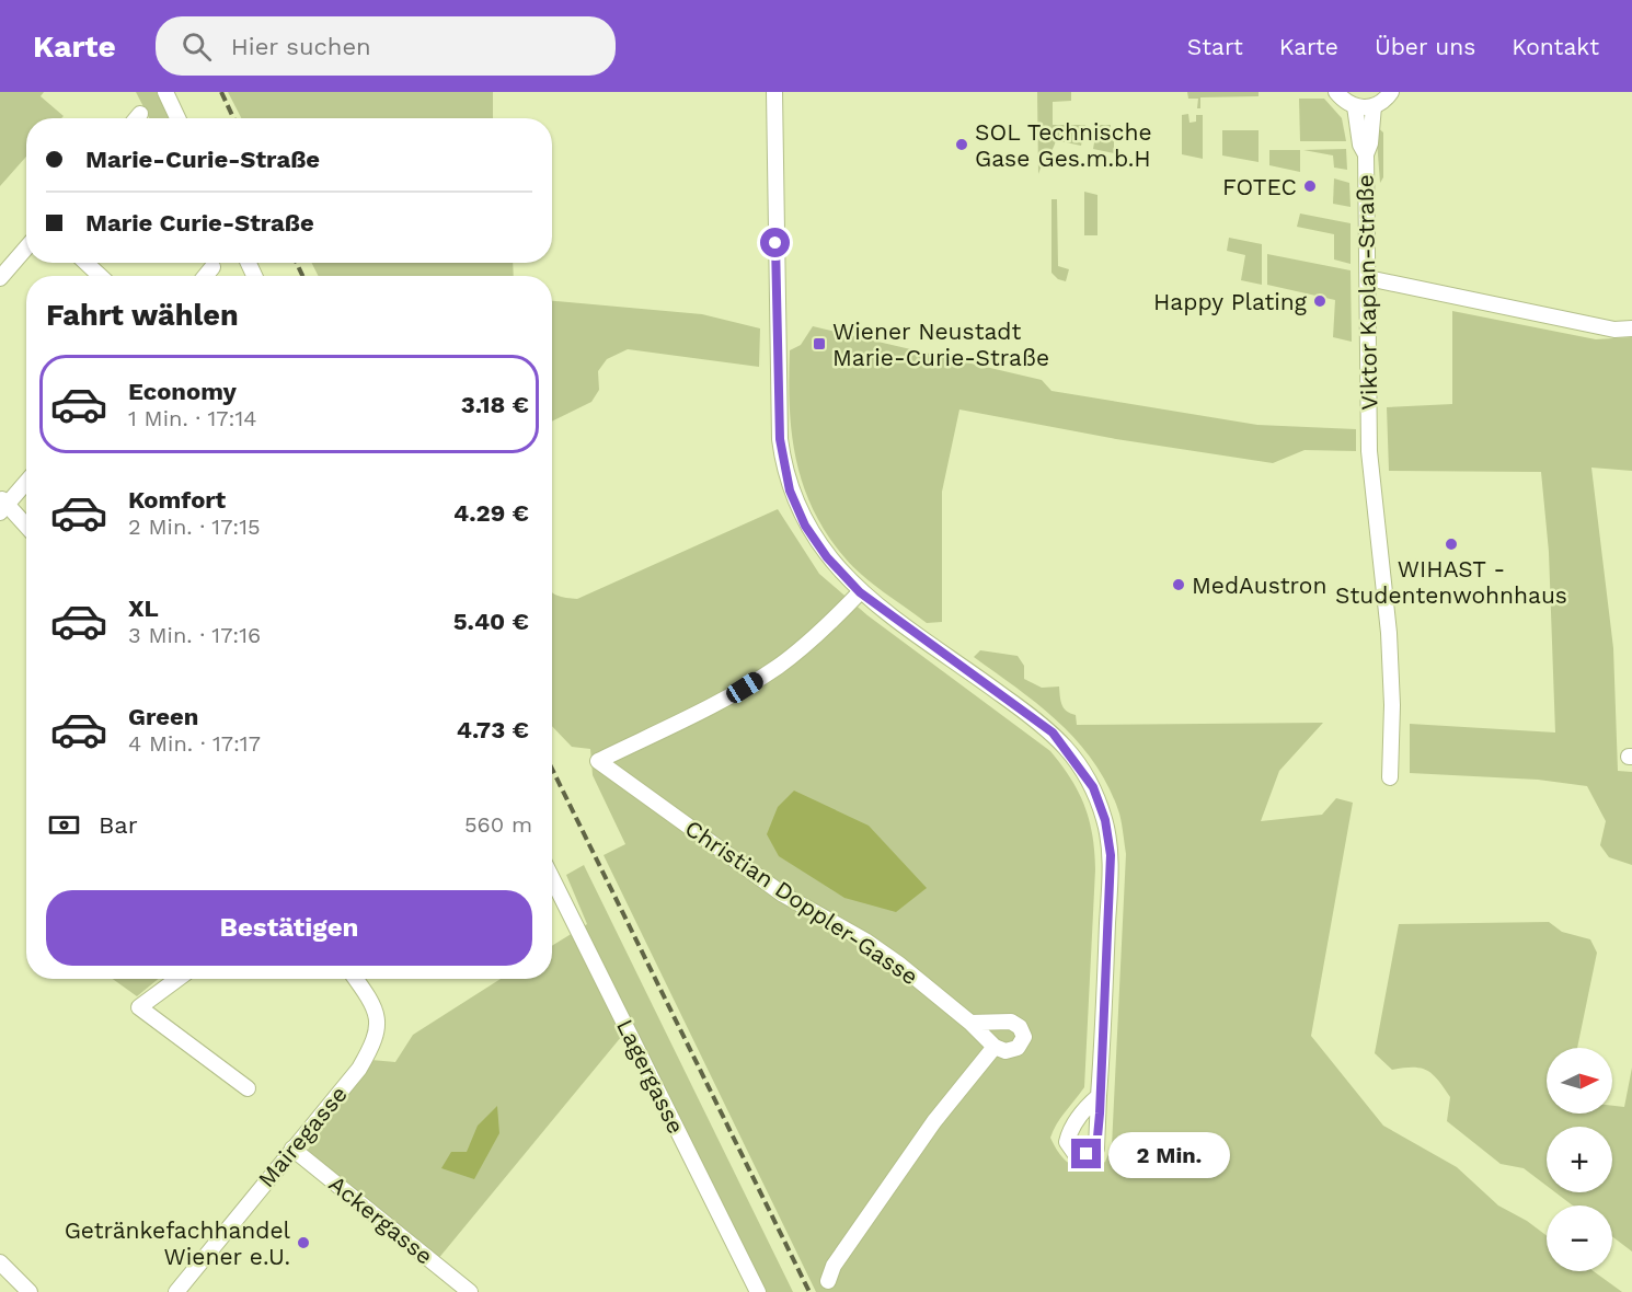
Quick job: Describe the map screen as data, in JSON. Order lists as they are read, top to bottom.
{
  "streets": {
    "street": [
      "Viktor Kaplan-Straße",
      "Christian Doppler-Gasse",
      "Lagergasse",
      "Mairegasse",
      "Ackergasse"
    ]
  },
  "crossings": [
    ["Mairegasse", "Ackergasse"]
  ],
  "places": {
    "other": [
      "SOL Technische Gase Ges.m.b.H",
      "FOTEC",
      "Happy Plating",
      "WIHAST - Studentenwohnhaus",
      "MedAustron",
      "Getränkefachhandel Wiener e.U."
    ],
    "transit": ["Wiener Neustadt Marie-Curie-Straße"]
  },
  "north": "right",
  "page": {
    "header": "Karte",
    "search": "Hier suchen",
    "nav": [
      "Start",
      "Karte",
      "Über uns",
      "Kontakt"
    ],
    "banner": ["Marie-Curie-Straße", "Marie Curie-Straße"],
    "heading": "Fahrt wählen",
    "list": [
      {
        "name": "Economy",
        "note": "1 Min. · 17:14",
        "value": "3.18 €"
      },
      {
        "name": "Komfort",
        "note": "2 Min. · 17:15",
        "value": "4.29 €"
      },
      {
        "name": "XL",
        "note": "3 Min. · 17:16",
        "value": "5.40 €"
      },
      {
        "name": "Green",
        "note": "4 Min. · 17:17",
        "value": "4.73 €"
      }
    ],
    "pay": ["Bar", "560 m"],
    "buttons": "Bestätigen",
    "map_buttons": ["+", "−"],
    "bubble": "2 Min."
  }
}
